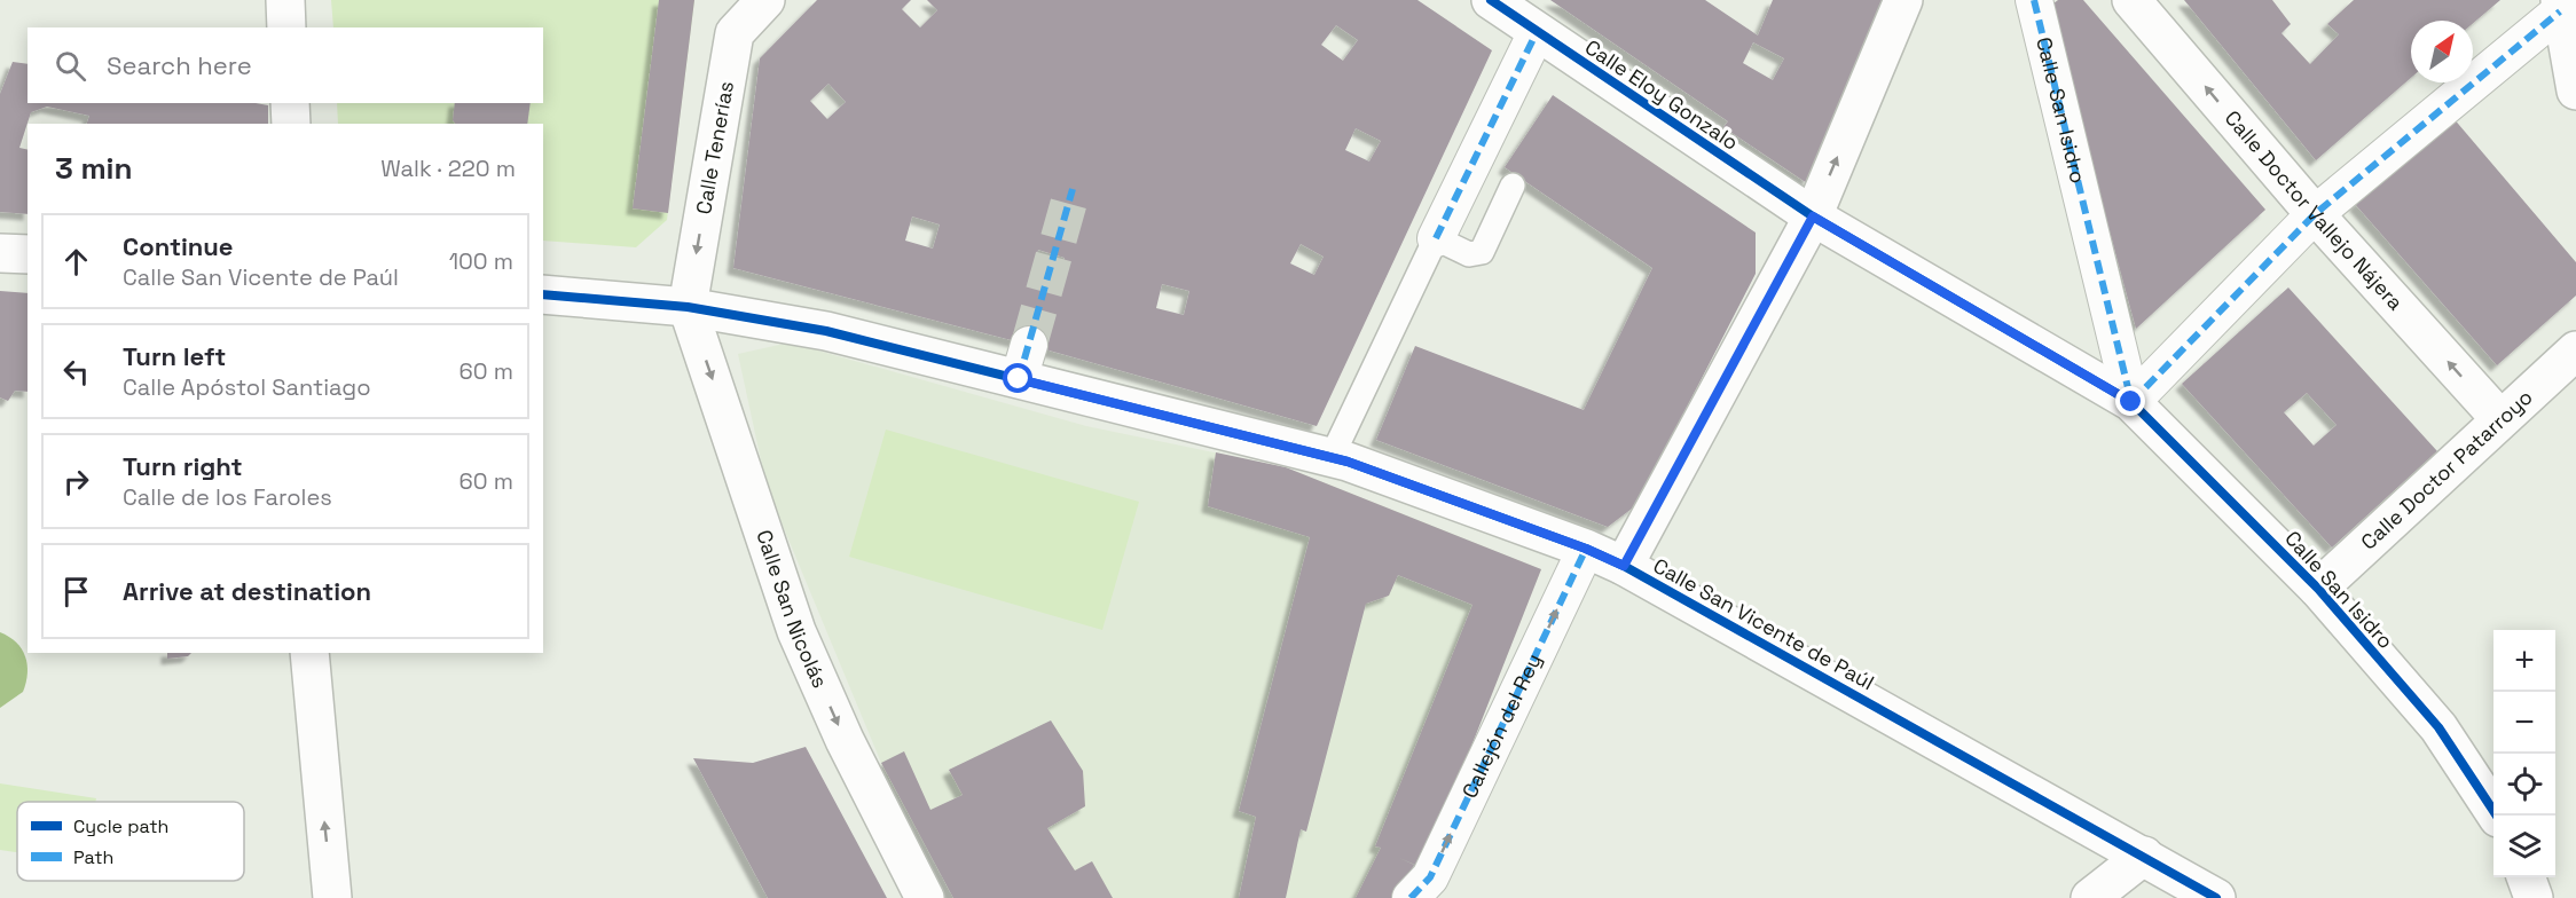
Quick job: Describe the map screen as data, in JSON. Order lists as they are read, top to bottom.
{
  "streets": {
    "street": [
      "Calle Eloy Gonzalo",
      "Calle San Isidro",
      "Calle Tenerías",
      "Calle Doctor Vallejo Nájera",
      "Calle Doctor Patarroyo",
      "Calle San Nicolás",
      "Calle San Vicente de Paúl",
      "Callejón del Rey"
    ]
  },
  "crossings": [
    ["Calle Eloy Gonzalo", "Calle San Isidro"],
    ["Calle San Isidro", "Calle Doctor Patarroyo"],
    ["Calle Tenerías", "Calle San Nicolás"],
    ["Calle Tenerías", "Calle San Vicente de Paúl"],
    ["Calle Doctor Vallejo Nájera", "Calle Doctor Patarroyo"],
    ["Calle San Nicolás", "Calle San Vicente de Paúl"],
    ["Calle San Vicente de Paúl", "Callejón del Rey"]
  ],
  "one_way": [
    "Calle Tenerías",
    "Calle Doctor Vallejo Nájera",
    "Calle San Nicolás",
    "Callejón del Rey"
  ],
  "legend": ["Cycle path", "Path"],
  "north": "top right",
  "page": {
    "search": "Search here",
    "heading": ["3 min", "Walk · 220 m"],
    "list": [
      ["Continue", "Calle San Vicente de Paúl", "100 m"],
      ["Turn left", "Calle Apóstol Santiago", "60 m"],
      ["Turn right", "Calle de los Faroles", "60 m"],
      "Arrive at destination"
    ],
    "map_buttons": ["+", "−"]
  }
}
